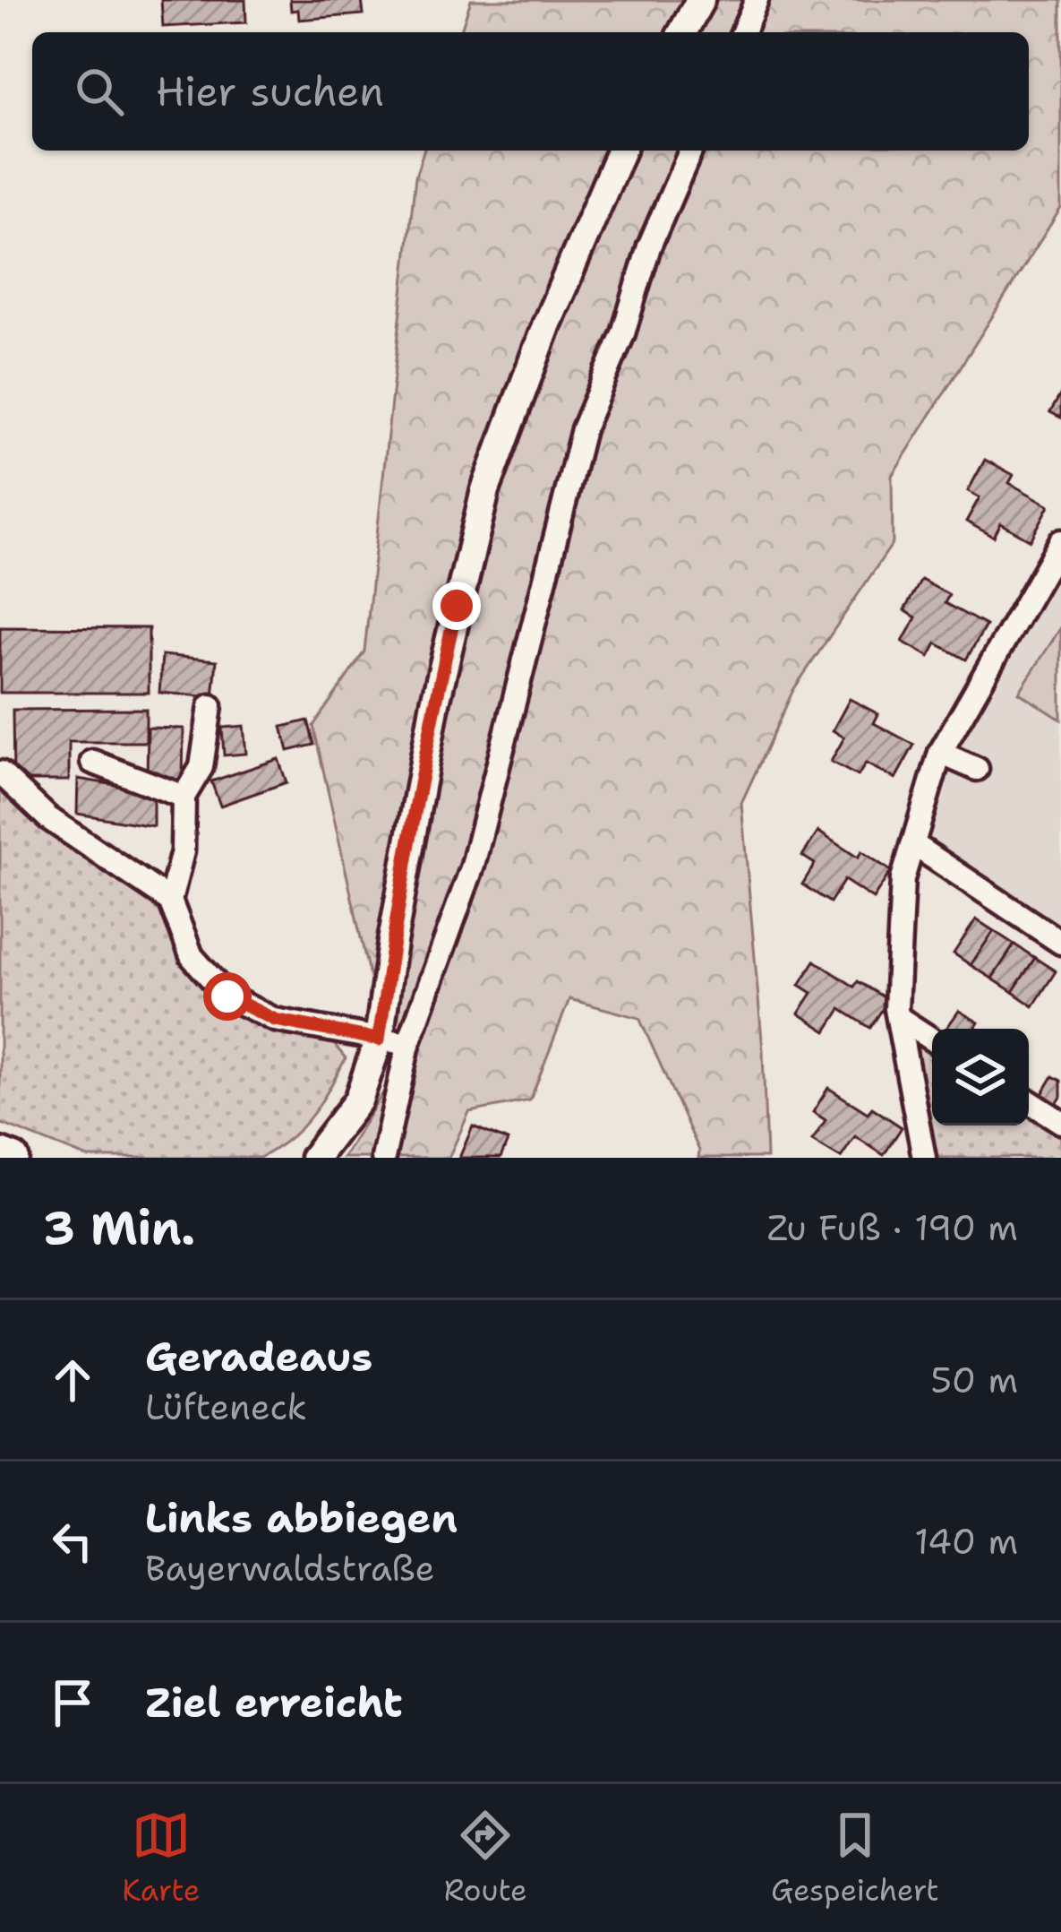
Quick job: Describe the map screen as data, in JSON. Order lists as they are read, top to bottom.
{
  "page": {
    "search": "Hier suchen",
    "heading": ["3 Min.", "Zu Fuß · 190 m"],
    "list": [
      ["Geradeaus", "Lüfteneck", "50 m"],
      ["Links abbiegen", "Bayerwaldstraße", "140 m"],
      "Ziel erreicht"
    ],
    "nav": ["Karte", "Route", "Gespeichert"]
  }
}
